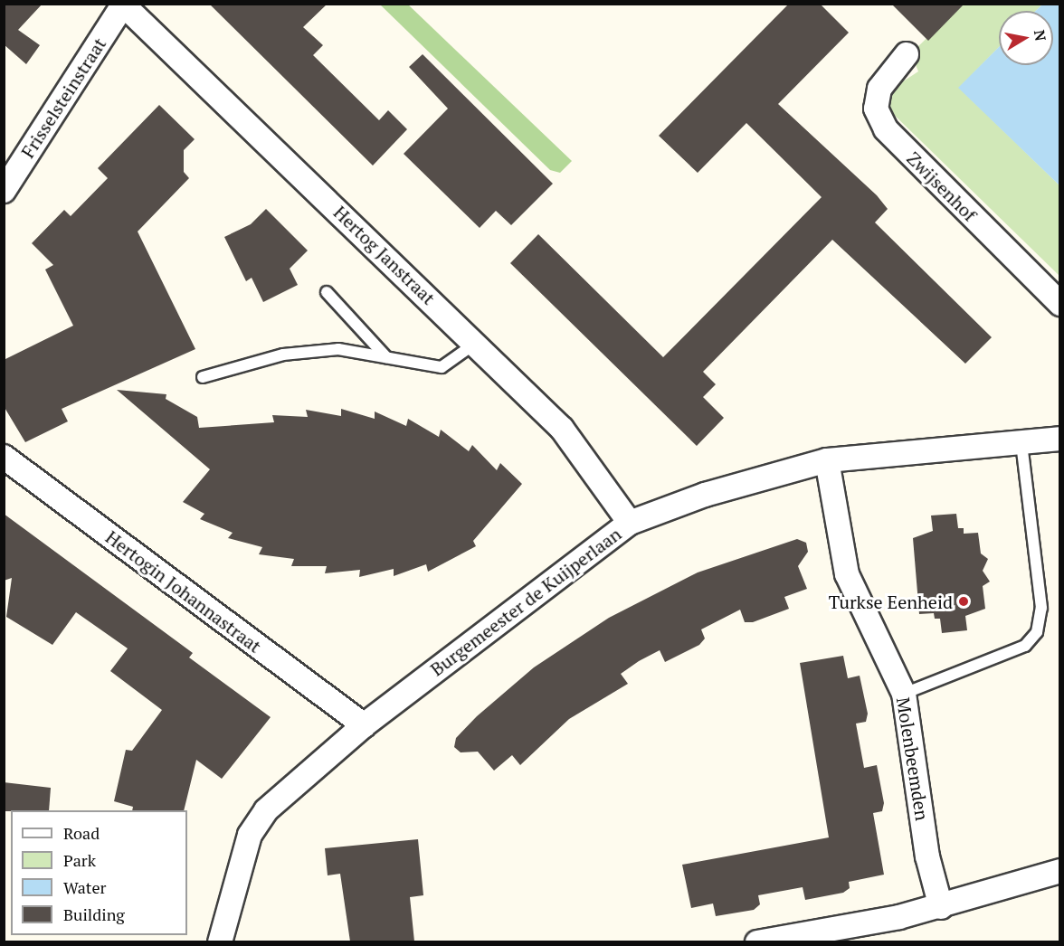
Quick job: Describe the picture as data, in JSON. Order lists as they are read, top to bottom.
{
  "streets": {
    "street": [
      "Frisselsteinstraat",
      "Zwijsenhof",
      "Hertog Janstraat",
      "Hertogin Johannastraat",
      "Burgemeester de Kuijperlaan",
      "Molenbeemden"
    ]
  },
  "crossings": [
    ["Frisselsteinstraat", "Hertog Janstraat"],
    ["Hertog Janstraat", "Burgemeester de Kuijperlaan"],
    ["Hertogin Johannastraat", "Burgemeester de Kuijperlaan"],
    ["Burgemeester de Kuijperlaan", "Molenbeemden"]
  ],
  "places": ["Turkse Eenheid"],
  "legend": [
    "Road",
    "Park",
    "Water",
    "Building"
  ],
  "north": "right"
}
